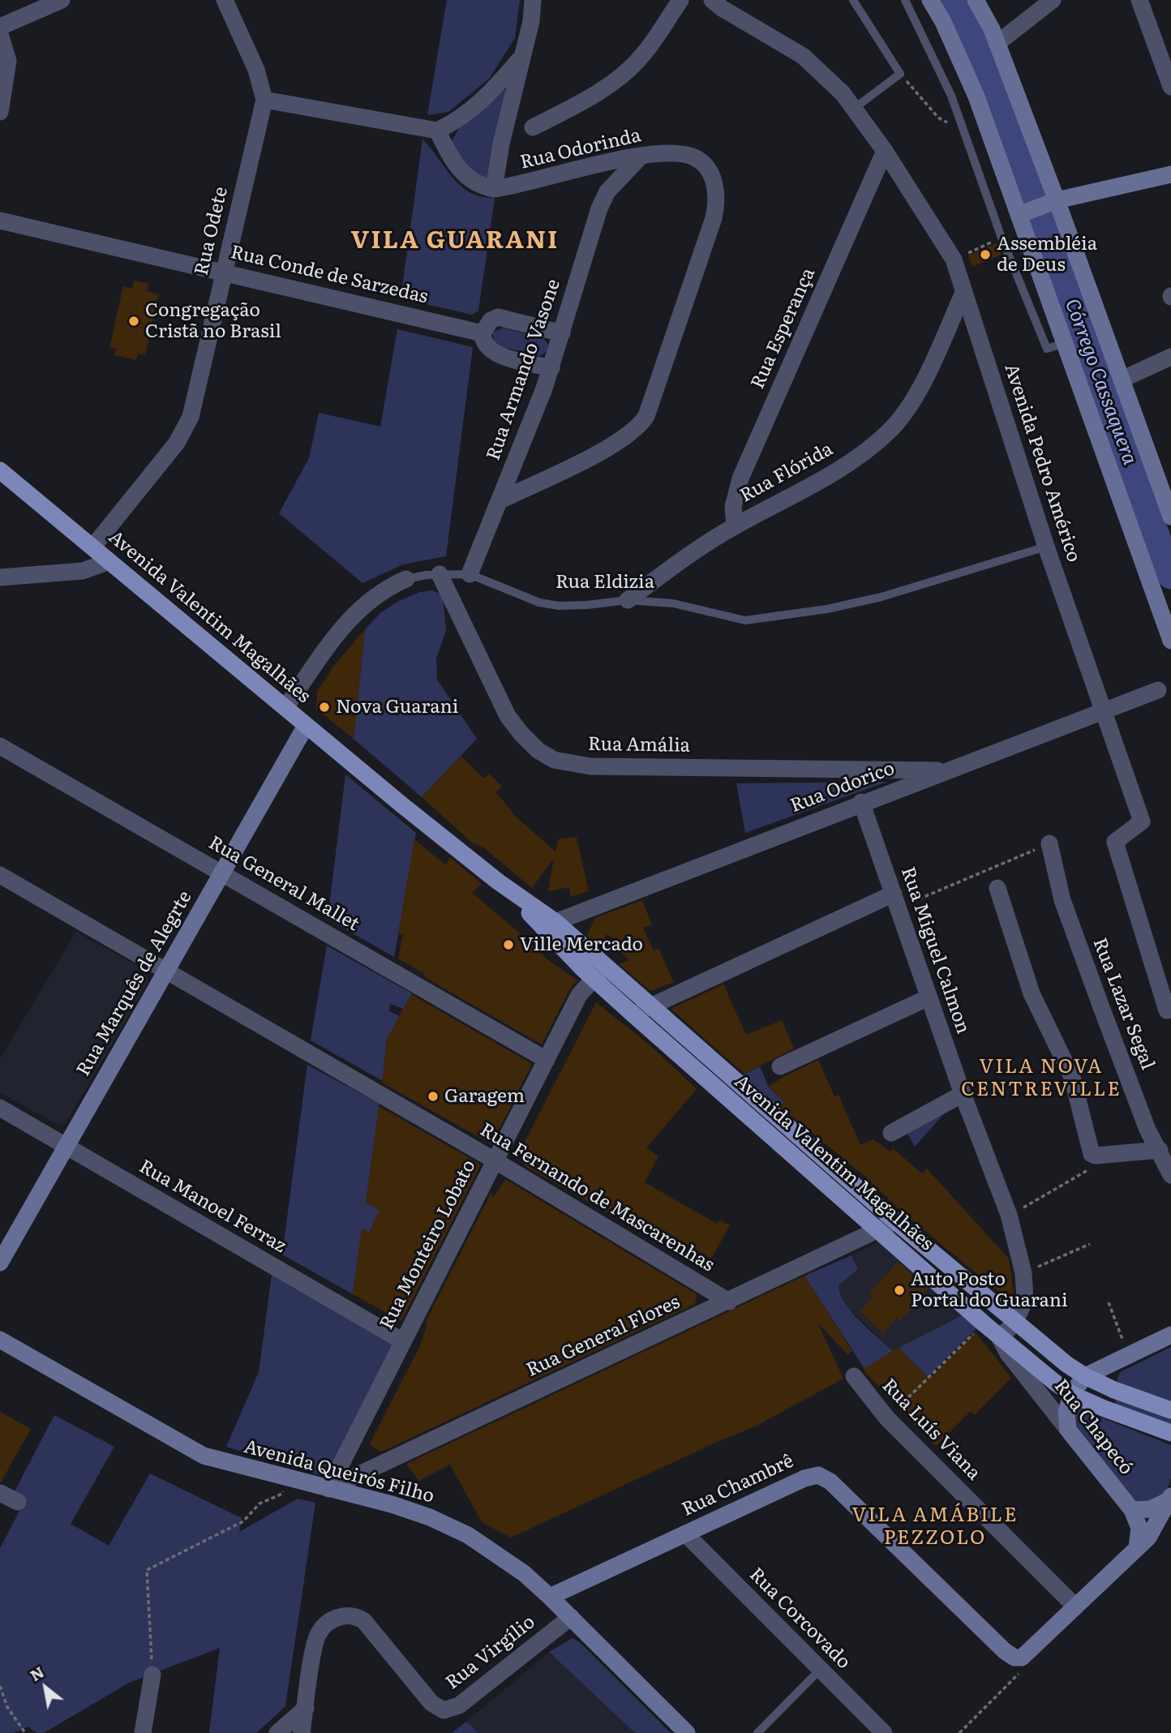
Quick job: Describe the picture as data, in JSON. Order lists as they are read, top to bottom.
{
  "streets": {
    "main road": [
      "Avenida Valentim Magalhães",
      "Rua Marquês de Alegrte",
      "Rua Chapecó",
      "Avenida Queirós Filho",
      "Rua Chambrê"
    ],
    "street": [
      "Rua Odorinda",
      "Rua Odete",
      "Rua Conde de Sarzedas",
      "Rua Esperança",
      "Rua Armando Vasone",
      "Avenida Pedro Américo",
      "Rua Flórida",
      "Rua Eldizia",
      "Rua Amália",
      "Rua Odorico",
      "Rua General Mallet",
      "Rua Miguel Calmon",
      "Rua Lazar Segal",
      "Rua Fernando de Mascarenhas",
      "Rua Manoel Ferraz",
      "Rua Monteiro Lobato",
      "Rua General Flores",
      "Rua Luís Viana",
      "Rua Corcovado",
      "Rua Virgílio"
    ]
  },
  "crossings": [
    ["Rua Odorinda", "Rua Armando Vasone"],
    ["Rua Odete", "Rua Conde de Sarzedas"],
    ["Rua Odete", "Avenida Valentim Magalhães"],
    ["Rua Esperança", "Avenida Pedro Américo"],
    ["Rua Esperança", "Rua Flórida"],
    ["Rua Armando Vasone", "Rua Eldizia"],
    ["Avenida Pedro Américo", "Rua Flórida"],
    ["Avenida Pedro Américo", "Rua Eldizia"],
    ["Avenida Pedro Américo", "Rua Odorico"],
    ["Rua Flórida", "Rua Eldizia"],
    ["Rua Eldizia", "Avenida Valentim Magalhães"],
    ["Rua Eldizia", "Rua Amália"],
    ["Avenida Valentim Magalhães", "Rua Odorico"],
    ["Avenida Valentim Magalhães", "Rua Miguel Calmon"],
    ["Avenida Valentim Magalhães", "Rua Marquês de Alegrte"],
    ["Avenida Valentim Magalhães", "Rua Monteiro Lobato"],
    ["Avenida Valentim Magalhães", "Rua General Flores"],
    ["Avenida Valentim Magalhães", "Rua Chapecó"],
    ["Rua Amália", "Rua Odorico"],
    ["Rua Odorico", "Rua Miguel Calmon"],
    ["Rua General Mallet", "Rua Marquês de Alegrte"],
    ["Rua General Mallet", "Rua Monteiro Lobato"],
    ["Rua Miguel Calmon", "Rua Chapecó"],
    ["Rua Marquês de Alegrte", "Rua Fernando de Mascarenhas"],
    ["Rua Marquês de Alegrte", "Rua Manoel Ferraz"],
    ["Rua Fernando de Mascarenhas", "Rua Monteiro Lobato"],
    ["Rua Fernando de Mascarenhas", "Rua General Flores"],
    ["Rua Manoel Ferraz", "Rua Monteiro Lobato"],
    ["Rua Monteiro Lobato", "Rua General Flores"],
    ["Rua Monteiro Lobato", "Avenida Queirós Filho"],
    ["Rua General Flores", "Avenida Queirós Filho"],
    ["Rua Luís Viana", "Rua Chambrê"],
    ["Avenida Queirós Filho", "Rua Chambrê"],
    ["Avenida Queirós Filho", "Rua Virgílio"],
    ["Rua Chambrê", "Rua Corcovado"]
  ],
  "districts": ["VILA GUARANI", "VILA NOVA CENTREVILLE", "VILA AMÁBILE PEZZOLO"],
  "water": ["Córrego Cassaquera"],
  "places": [
    "Assembléia de Deus",
    "Congregação Cristã no Brasil",
    "Nova Guarani",
    "Ville Mercado",
    "Garagem",
    "Auto Posto Portal do Guarani"
  ],
  "north": "top left"
}
